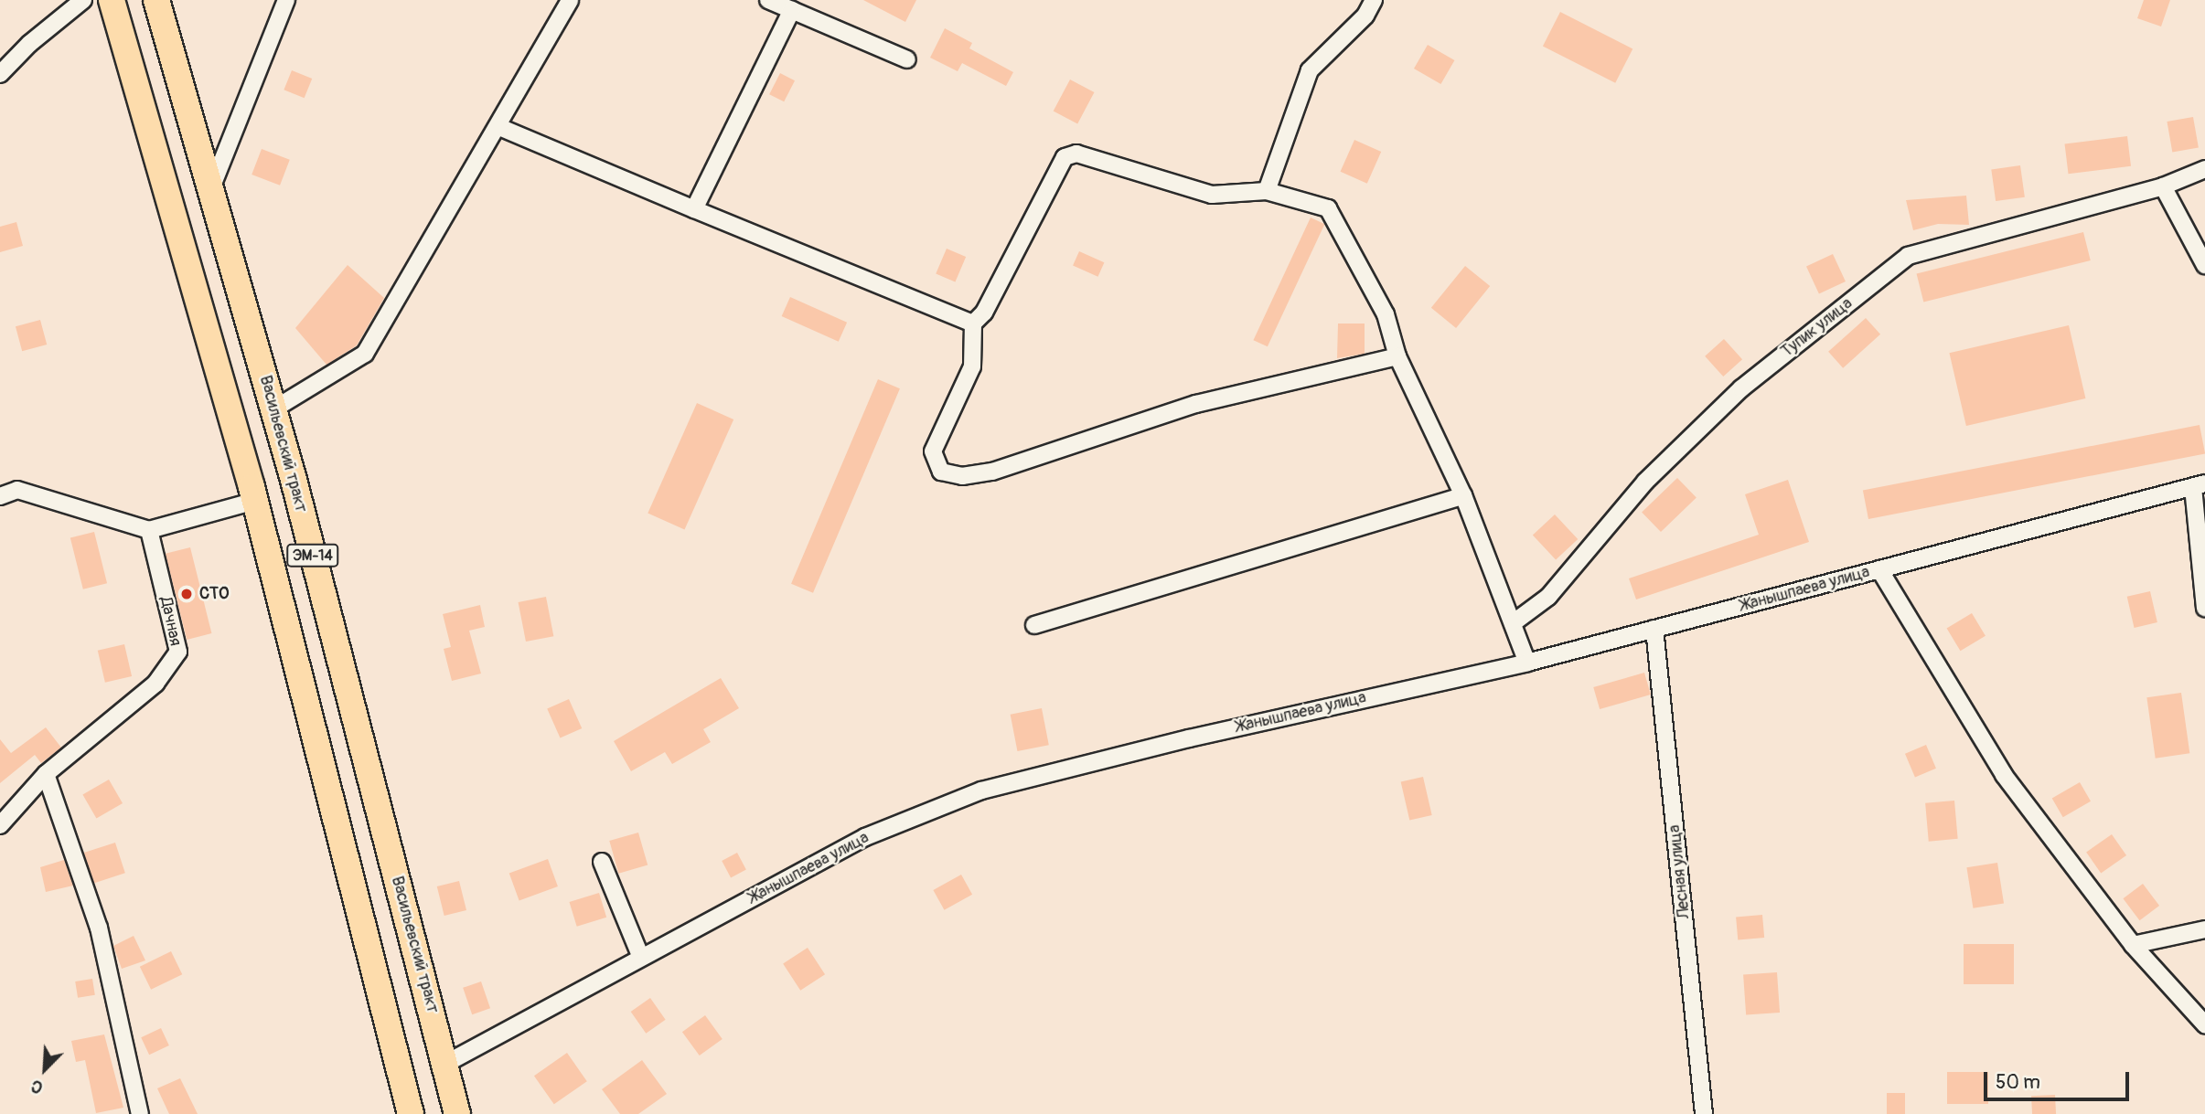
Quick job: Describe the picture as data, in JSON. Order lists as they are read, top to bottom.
{
  "streets": {
    "main road": ["Васильевский тракт", "ЭМ-14"],
    "street": [
      "Тупик улица",
      "Жанышпаева улица",
      "Дачная",
      "Лесная улица"
    ]
  },
  "crossings": [
    ["Васильевский тракт", "Жанышпаева улица"],
    ["Жанышпаева улица", "Лесная улица"]
  ],
  "places": ["СТО"],
  "scale_bar": "50 m",
  "north": "bottom left"
}
